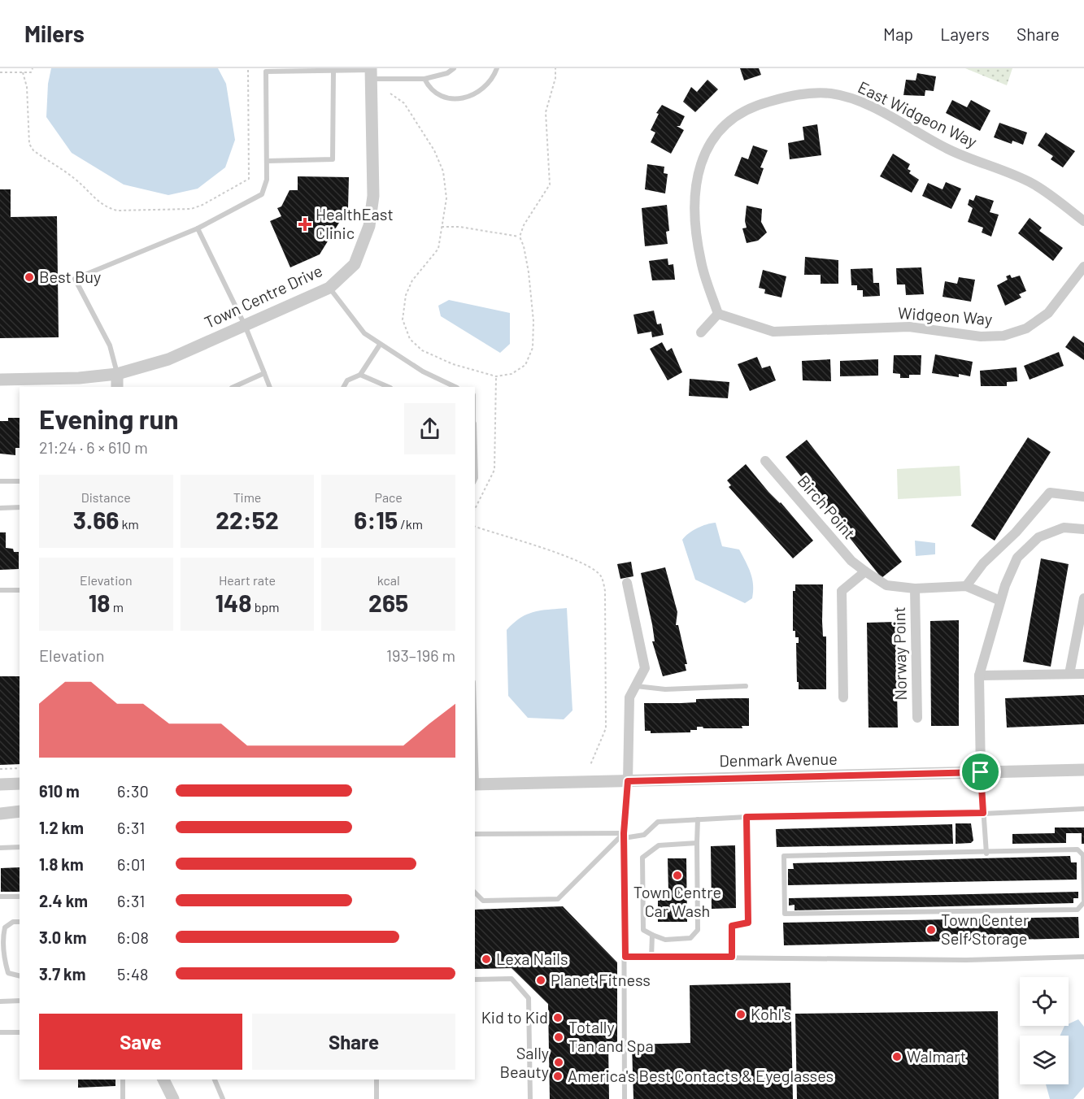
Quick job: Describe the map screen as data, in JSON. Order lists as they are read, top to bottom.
{
  "streets": {
    "street": [
      "East Widgeon Way",
      "Town Centre Drive",
      "Widgeon Way",
      "Birch Point",
      "Norway Point",
      "Denmark Avenue"
    ]
  },
  "crossings": [
    ["East Widgeon Way", "Widgeon Way"],
    ["Birch Point", "Norway Point"]
  ],
  "places": {
    "health": ["HealthEast Clinic"],
    "other": [
      "Best Buy",
      "Town Centre Car Wash",
      "Town Center Self Storage",
      "Lexa Nails",
      "Planet Fitness",
      "Kohl's",
      "Kid to Kid",
      "Totally Tan and Spa",
      "Walmart",
      "Sally Beauty",
      "America's Best Contacts & Eyeglasses"
    ]
  },
  "page": {
    "header": "Milers",
    "nav": ["Map", "Layers", "Share"],
    "heading": ["Evening run", "21:24 · 6 × 610 m"],
    "stats": [
      ["Distance", "3.66 km"],
      ["Time", "22:52"],
      ["Pace", "6:15 /km"],
      ["Elevation", "18 m"],
      ["Heart rate", "148 bpm"],
      ["kcal", "265"]
    ],
    "chart": ["Elevation", "193–196 m"],
    "list": [
      {
        "name": "610 m",
        "note": "6:30"
      },
      {
        "name": "1.2 km",
        "note": "6:31"
      },
      {
        "name": "1.8 km",
        "note": "6:01"
      },
      {
        "name": "2.4 km",
        "note": "6:31"
      },
      {
        "name": "3.0 km",
        "note": "6:08"
      },
      {
        "name": "3.7 km",
        "note": "5:48"
      }
    ],
    "buttons": ["Save", "Share"]
  }
}
